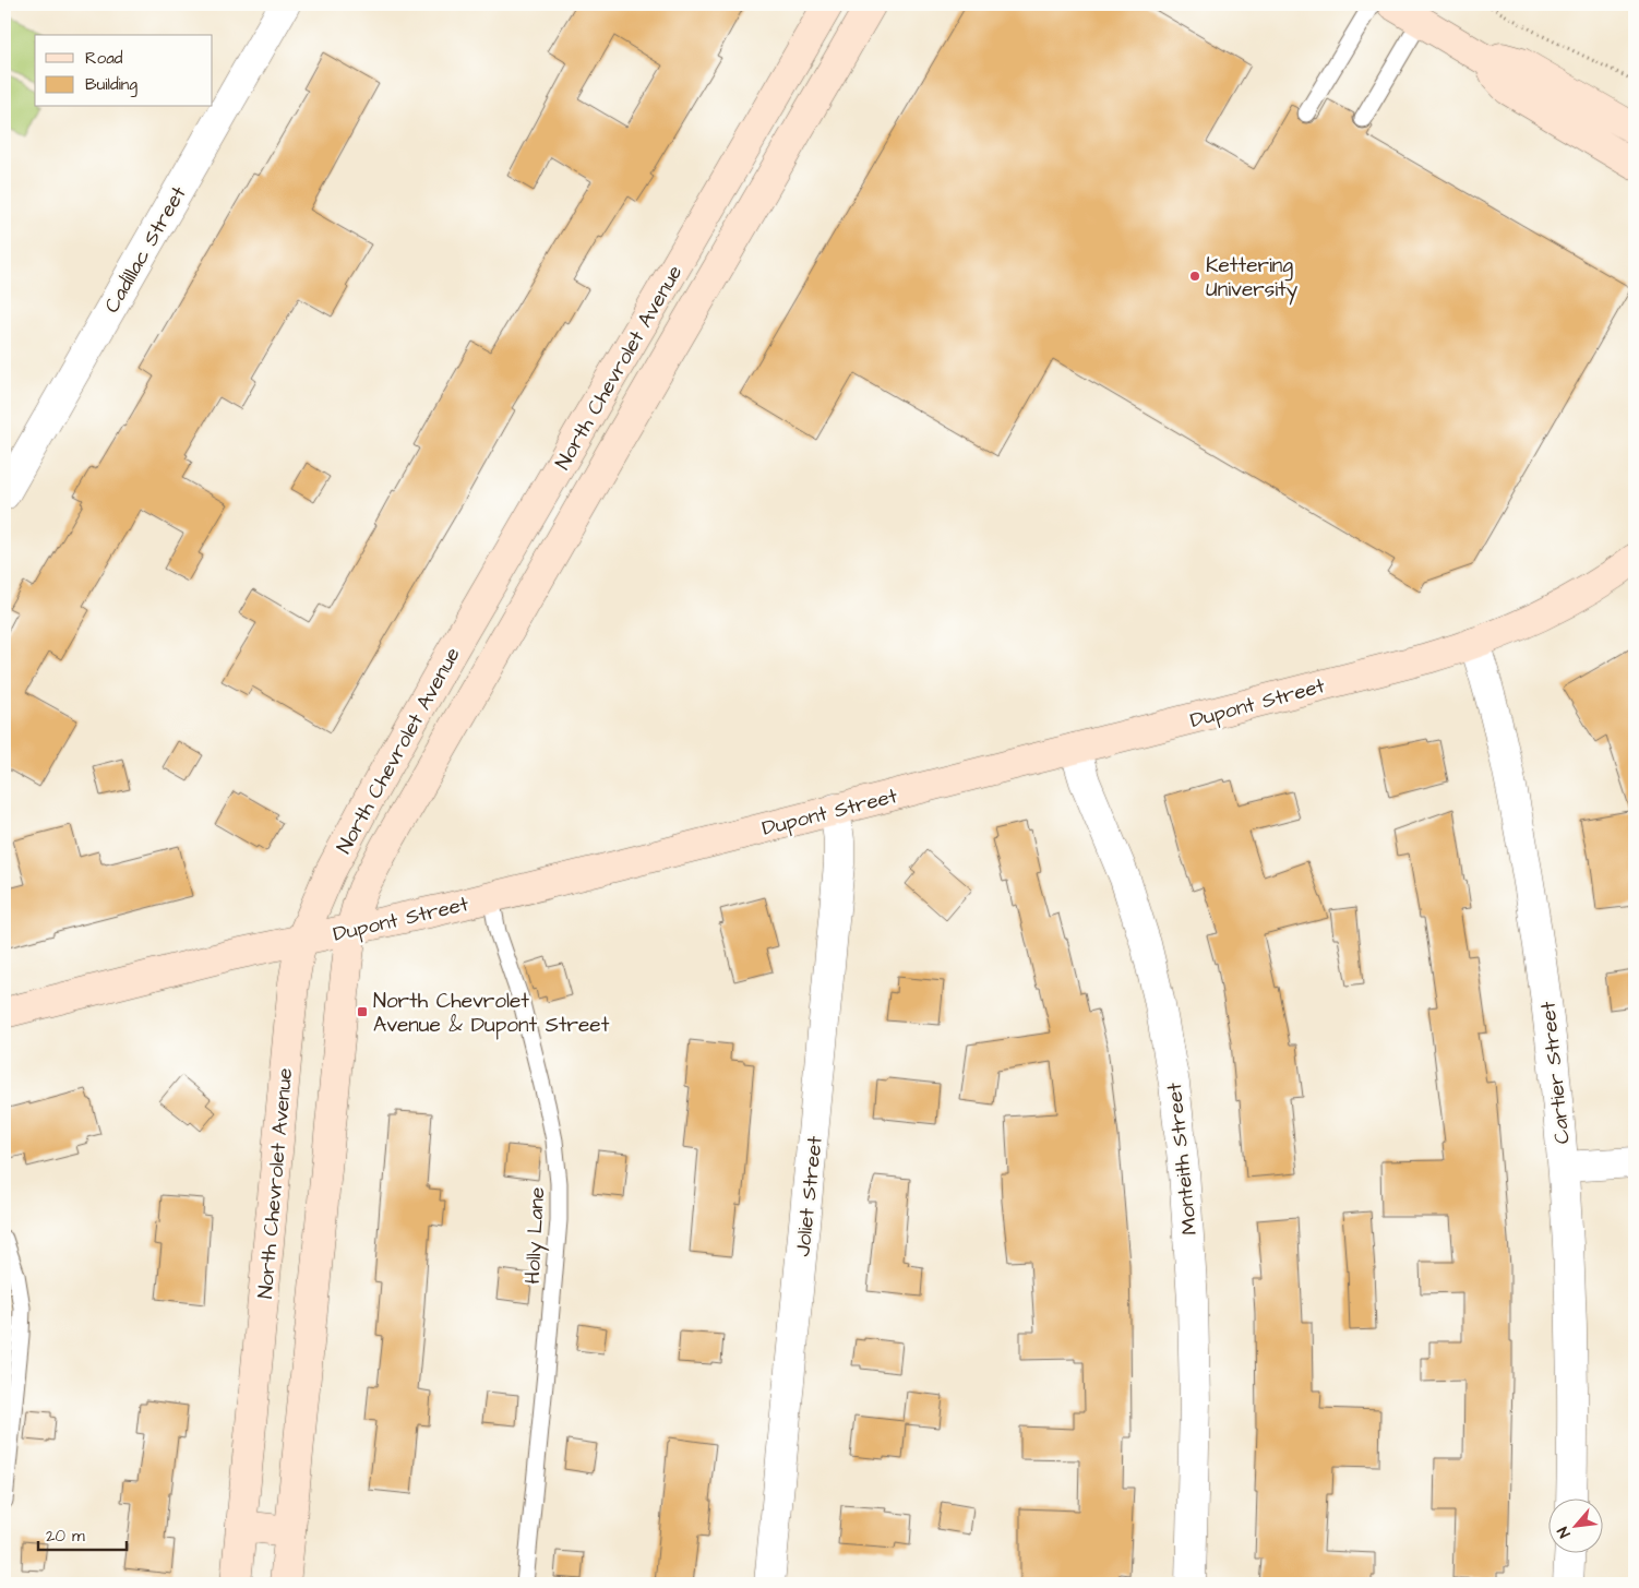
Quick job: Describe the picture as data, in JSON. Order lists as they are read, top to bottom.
{
  "streets": {
    "street": [
      "Cadillac Street",
      "North Chevrolet Avenue",
      "Dupont Street",
      "Cartier Street",
      "Monteith Street",
      "Joliet Street"
    ],
    "lane": ["Holly Lane"]
  },
  "crossings": [
    ["North Chevrolet Avenue", "Dupont Street"],
    ["Dupont Street", "Cartier Street"],
    ["Dupont Street", "Monteith Street"],
    ["Dupont Street", "Joliet Street"],
    ["Dupont Street", "Holly Lane"]
  ],
  "places": {
    "other": ["Kettering University"],
    "transit": ["North Chevrolet Avenue & Dupont Street"]
  },
  "legend": ["Road", "Building"],
  "scale_bar": "20 m",
  "north": "bottom left"
}
